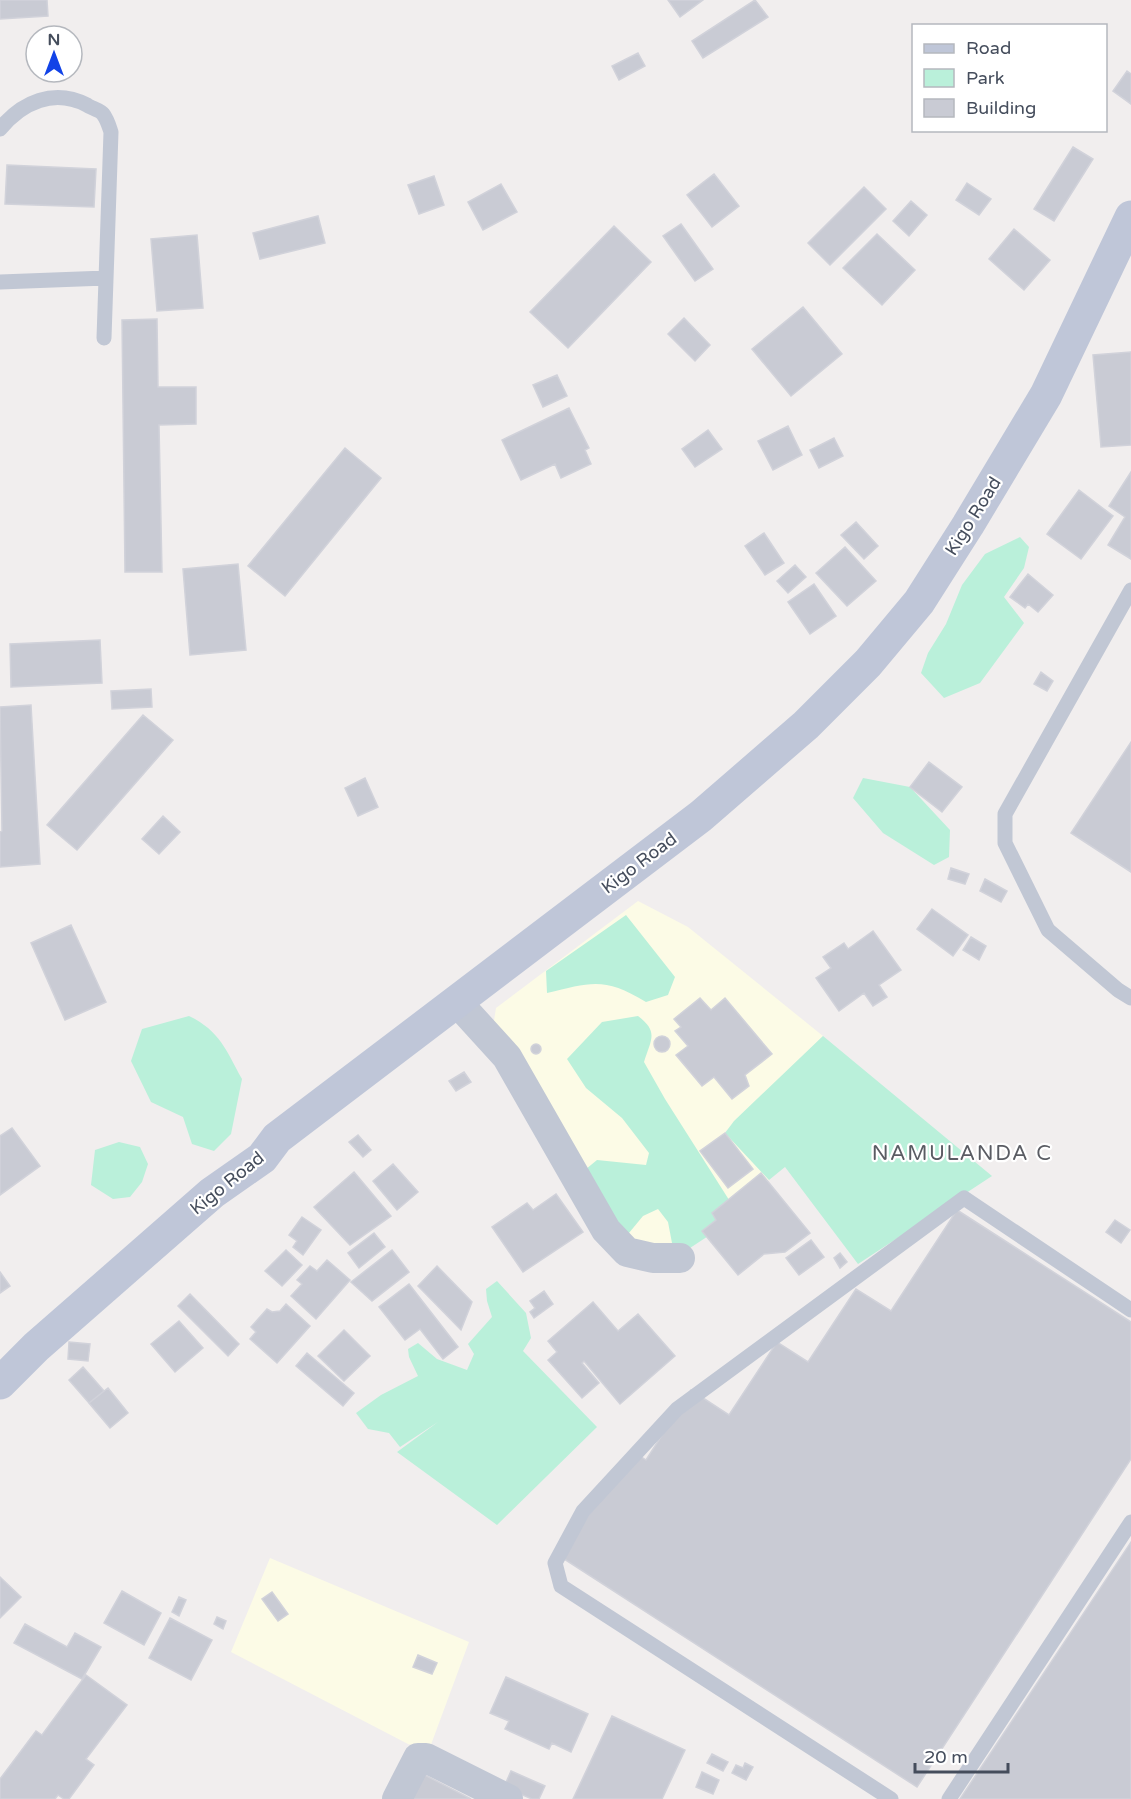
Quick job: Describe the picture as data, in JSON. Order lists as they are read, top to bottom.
{
  "streets": {
    "street": ["Kigo Road"]
  },
  "districts": ["NAMULANDA C"],
  "legend": ["Road", "Park", "Building"],
  "scale_bar": "20 m",
  "north": "top"
}
